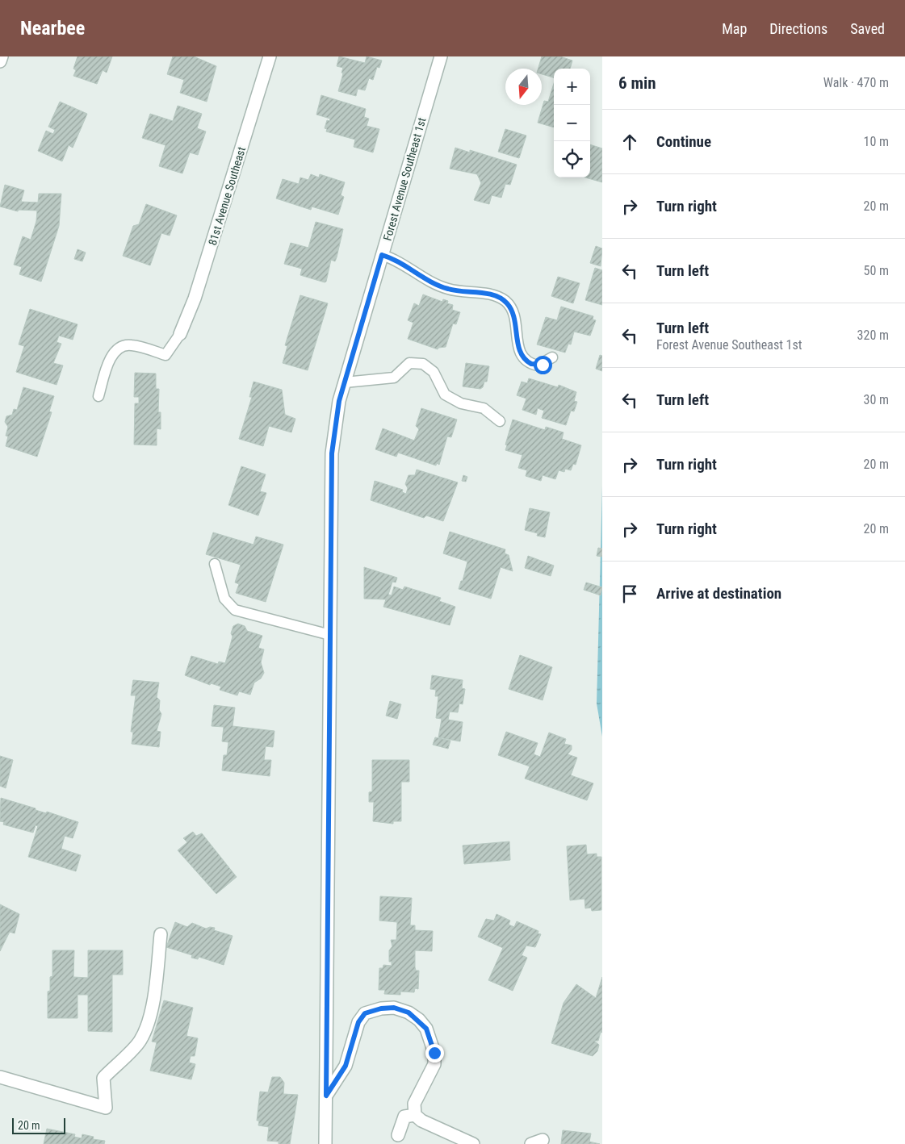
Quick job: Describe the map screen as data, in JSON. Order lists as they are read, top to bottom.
{
  "streets": {
    "street": ["Forest Avenue Southeast 1st", "81st Avenue Southeast"]
  },
  "scale_bar": "20 m",
  "north": "bottom",
  "page": {
    "header": "Nearbee",
    "nav": ["Map", "Directions", "Saved"],
    "heading": ["6 min", "Walk · 470 m"],
    "map_buttons": ["+", "−"],
    "list": [
      ["Continue", "10 m"],
      ["Turn right", "20 m"],
      ["Turn left", "50 m"],
      ["Turn left", "Forest Avenue Southeast 1st", "320 m"],
      ["Turn left", "30 m"],
      ["Turn right", "20 m"],
      ["Turn right", "20 m"],
      "Arrive at destination"
    ],
    "scale": "20 m"
  }
}
